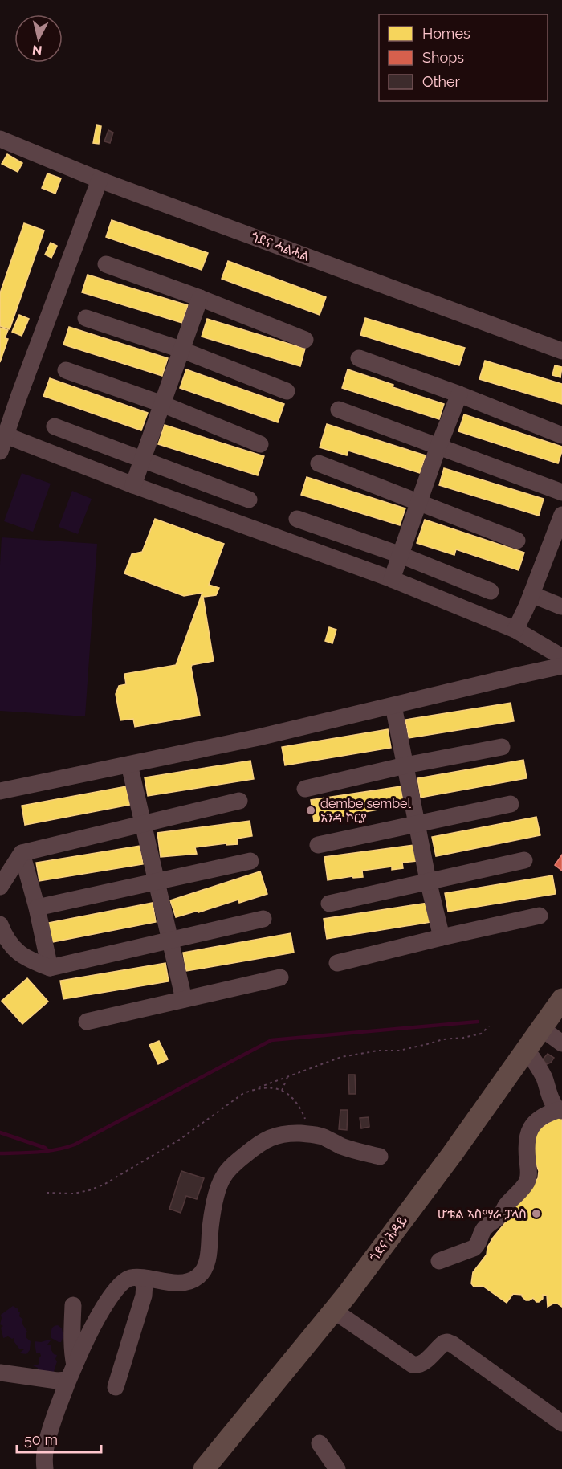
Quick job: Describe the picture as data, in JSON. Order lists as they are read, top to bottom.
{
  "streets": {
    "main road": ["ጎደና ሕዳይ"],
    "street": ["ጎደና ሓልሓል"]
  },
  "places": ["dembe sembel አንዳ ኮርያ", "ሆቴል ኣስማራ ፓላስ"],
  "legend": ["Homes", "Shops", "Other"],
  "scale_bar": "50 m",
  "north": "bottom"
}
